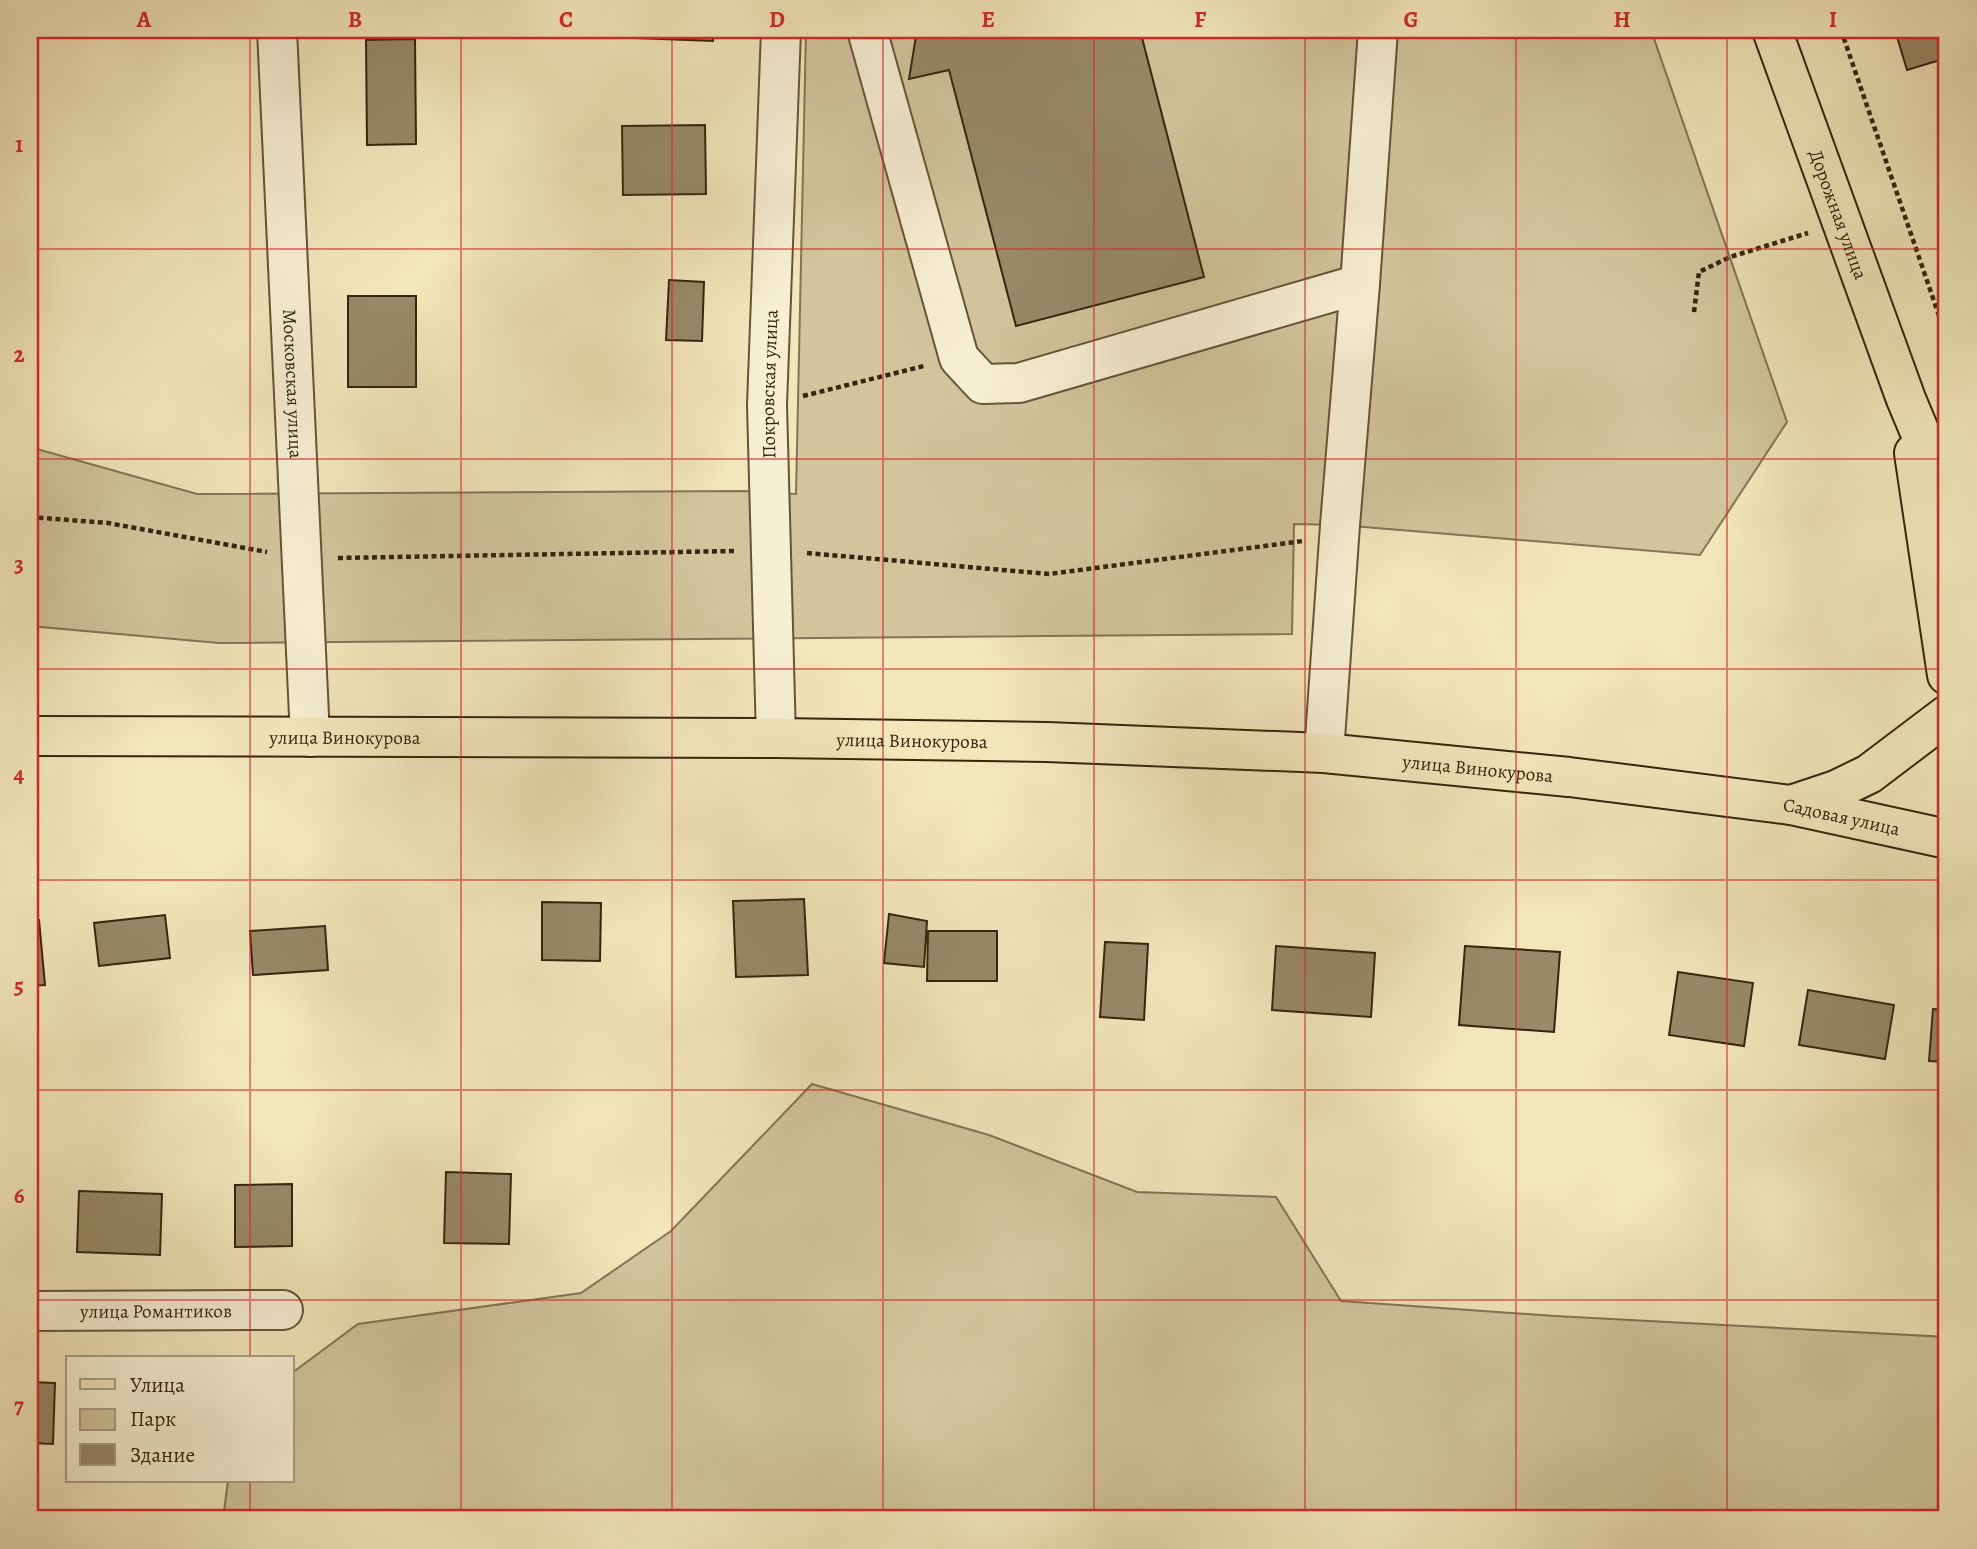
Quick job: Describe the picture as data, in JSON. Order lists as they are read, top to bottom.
{
  "streets": {
    "main road": ["Дорожная улица", "улица Винокурова", "Садовая улица"],
    "street": ["Московская улица", "Покровская улица", "улица Романтиков"]
  },
  "crossings": [
    ["Московская улица", "улица Винокурова"],
    ["Покровская улица", "улица Винокурова"],
    ["улица Винокурова", "Садовая улица"]
  ],
  "legend": ["Улица", "Парк", "Здание"],
  "grid": {
    "columns": [
      "A",
      "B",
      "C",
      "D",
      "E",
      "F",
      "G",
      "H",
      "I"
    ],
    "rows": [
      "1",
      "2",
      "3",
      "4",
      "5",
      "6",
      "7"
    ]
  }
}
